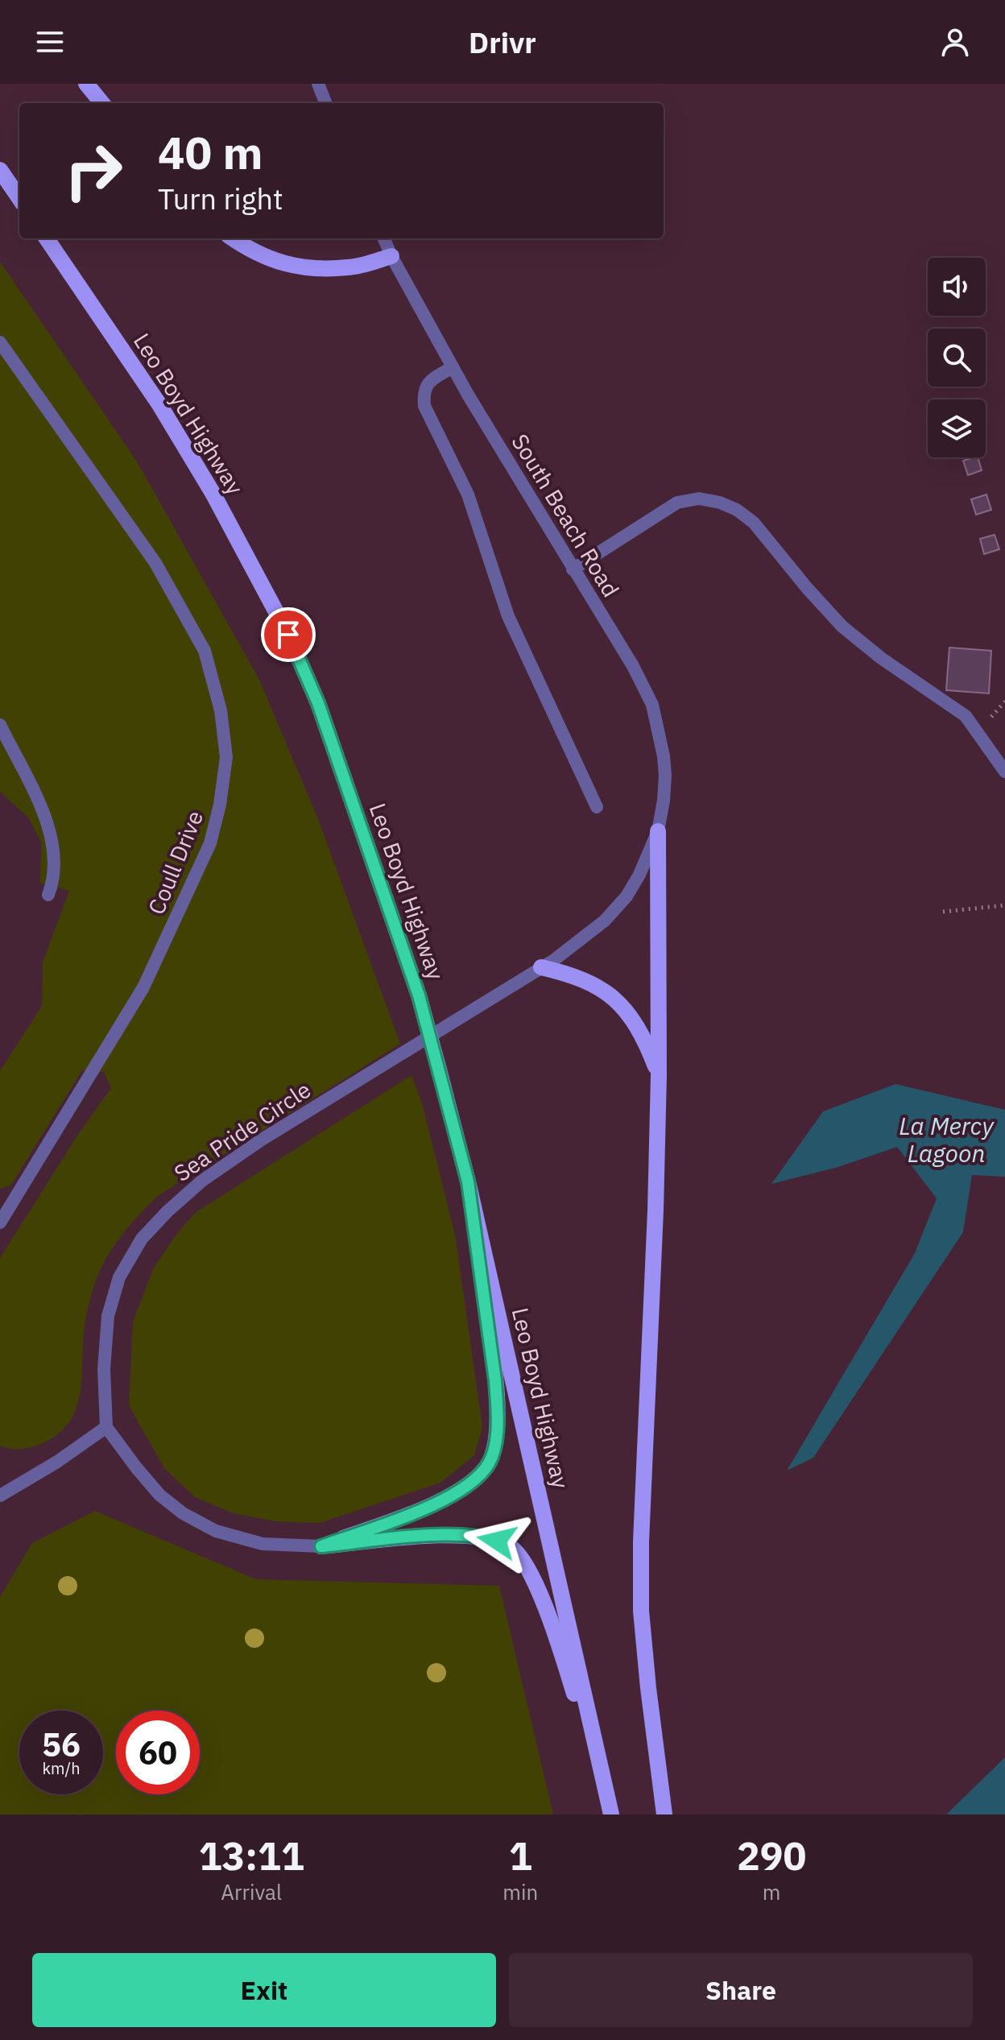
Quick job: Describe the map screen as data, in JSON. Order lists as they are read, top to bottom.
{
  "streets": {
    "main road": ["Leo Boyd Highway"],
    "street": ["South Beach Road", "Coull Drive", "Sea Pride Circle"]
  },
  "crossings": [
    ["South Beach Road", "Sea Pride Circle"]
  ],
  "water": ["La Mercy Lagoon"],
  "page": {
    "header": "Drivr",
    "turn": ["40 m", "Turn right"],
    "speed": "56 km/h",
    "limit": "60",
    "eta": [
      "13:11",
      "Arrival",
      "1",
      "min",
      "290",
      "m"
    ],
    "buttons": ["Exit", "Share"]
  }
}
